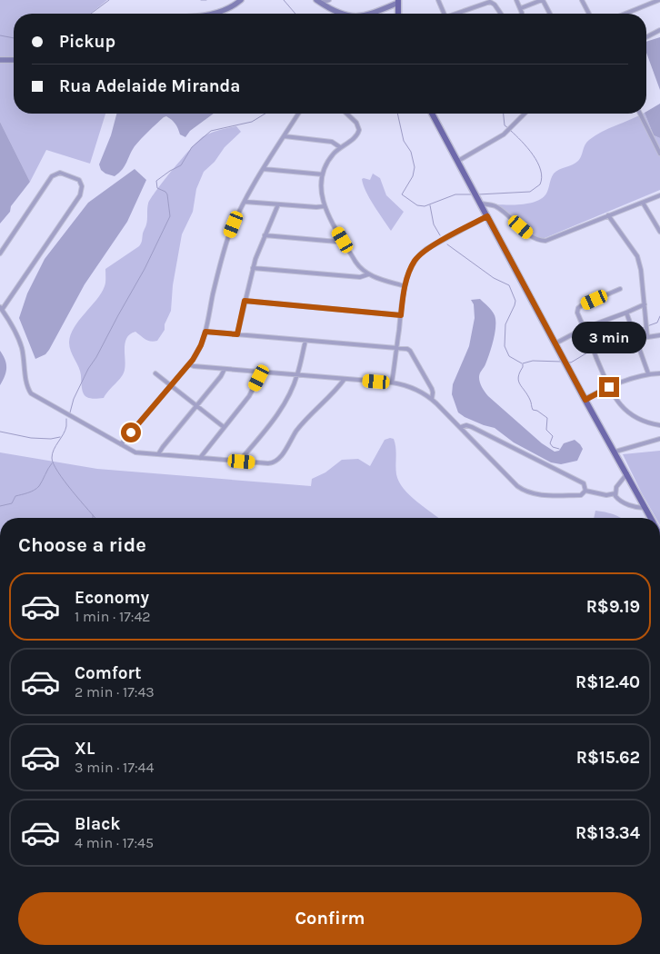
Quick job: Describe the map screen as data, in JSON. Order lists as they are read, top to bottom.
{
  "page": {
    "banner": ["Pickup", "Rua Adelaide Miranda"],
    "bubble": "3 min",
    "heading": "Choose a ride",
    "list": [
      {
        "name": "Economy",
        "note": "1 min · 17:42",
        "value": "R$9.19"
      },
      {
        "name": "Comfort",
        "note": "2 min · 17:43",
        "value": "R$12.40"
      },
      {
        "name": "XL",
        "note": "3 min · 17:44",
        "value": "R$15.62"
      },
      {
        "name": "Black",
        "note": "4 min · 17:45",
        "value": "R$13.34"
      }
    ],
    "buttons": "Confirm"
  }
}
